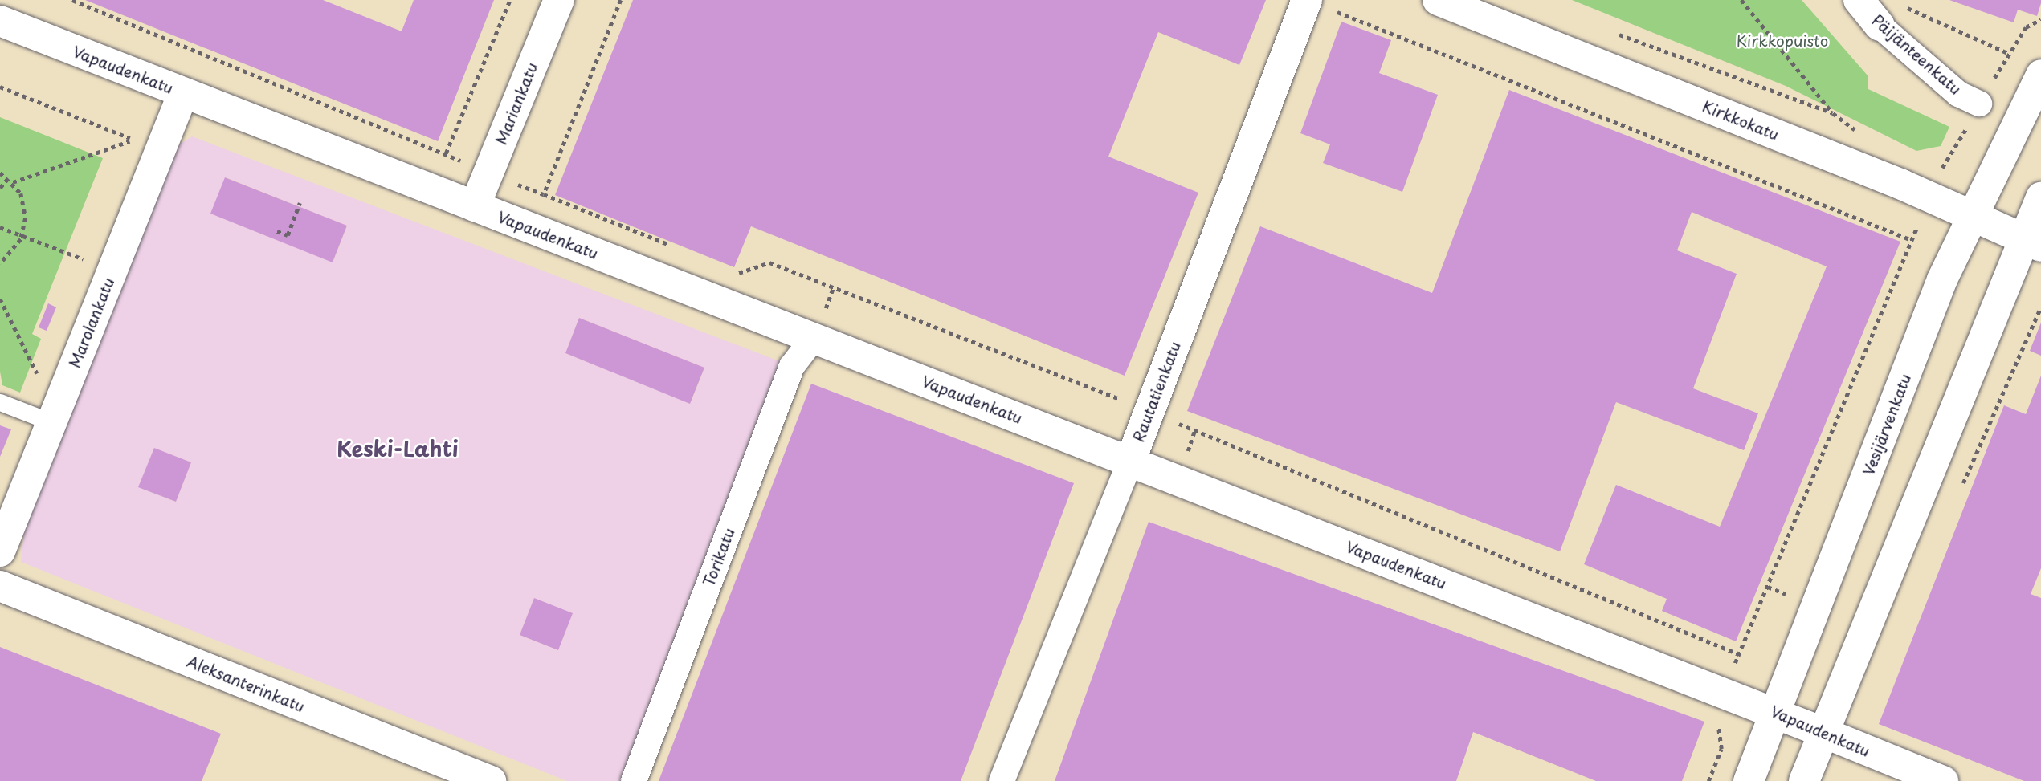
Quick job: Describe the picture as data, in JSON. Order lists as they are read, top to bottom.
{
  "streets": {
    "main road": [
      "Päijänteenkatu",
      "Vapaudenkatu",
      "Mariankatu",
      "Kirkkokatu",
      "Marolankatu",
      "Rautatienkatu",
      "Vesijärvenkatu",
      "Aleksanterinkatu"
    ],
    "street": ["Torikatu"]
  },
  "crossings": [
    ["Vapaudenkatu", "Mariankatu"],
    ["Vapaudenkatu", "Marolankatu"],
    ["Vapaudenkatu", "Rautatienkatu"],
    ["Vapaudenkatu", "Vesijärvenkatu"],
    ["Vapaudenkatu", "Torikatu"],
    ["Kirkkokatu", "Vesijärvenkatu"]
  ],
  "districts": ["Keski-Lahti"],
  "parks": ["Kirkkopuisto"]
}
